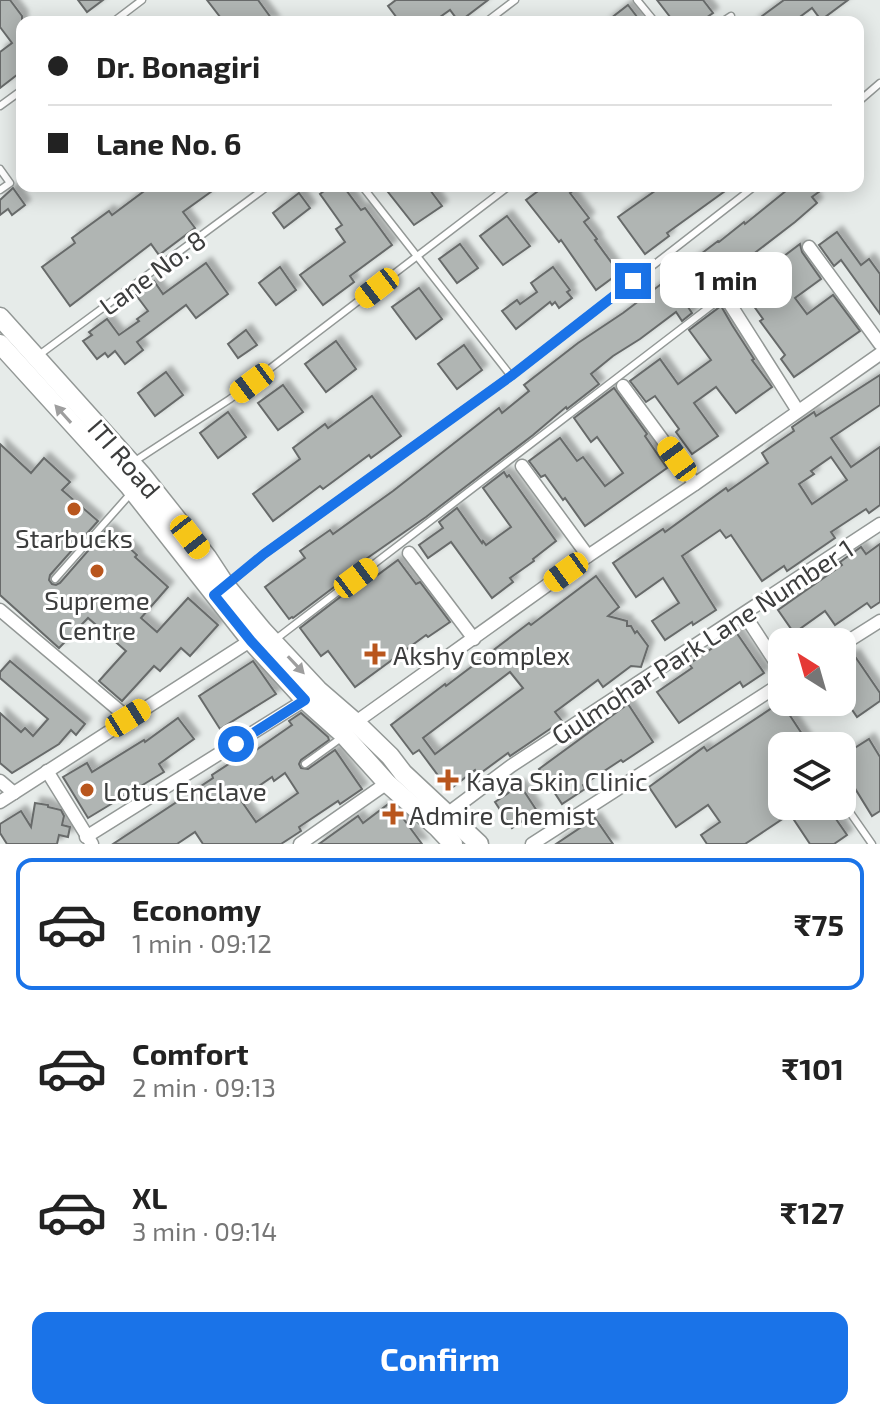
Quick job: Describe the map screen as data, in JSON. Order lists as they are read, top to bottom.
{
  "streets": {
    "main road": ["ITI Road"],
    "street": ["Gulmohar Park Lane Number 1"],
    "lane": ["Lane No. 8"]
  },
  "crossings": [
    ["Lane No. 8", "ITI Road"],
    ["ITI Road", "Gulmohar Park Lane Number 1"]
  ],
  "places": {
    "other": ["Starbucks", "Supreme Centre", "Lotus Enclave"],
    "health": ["Akshy complex", "Kaya Skin Clinic", "Admire Chemist"]
  },
  "north": "top left",
  "page": {
    "banner": ["Dr. Bonagiri", "Lane No. 6"],
    "bubble": "1 min",
    "list": [
      {
        "name": "Economy",
        "note": "1 min · 09:12",
        "value": "₹75"
      },
      {
        "name": "Comfort",
        "note": "2 min · 09:13",
        "value": "₹101"
      },
      {
        "name": "XL",
        "note": "3 min · 09:14",
        "value": "₹127"
      }
    ],
    "buttons": "Confirm"
  }
}
